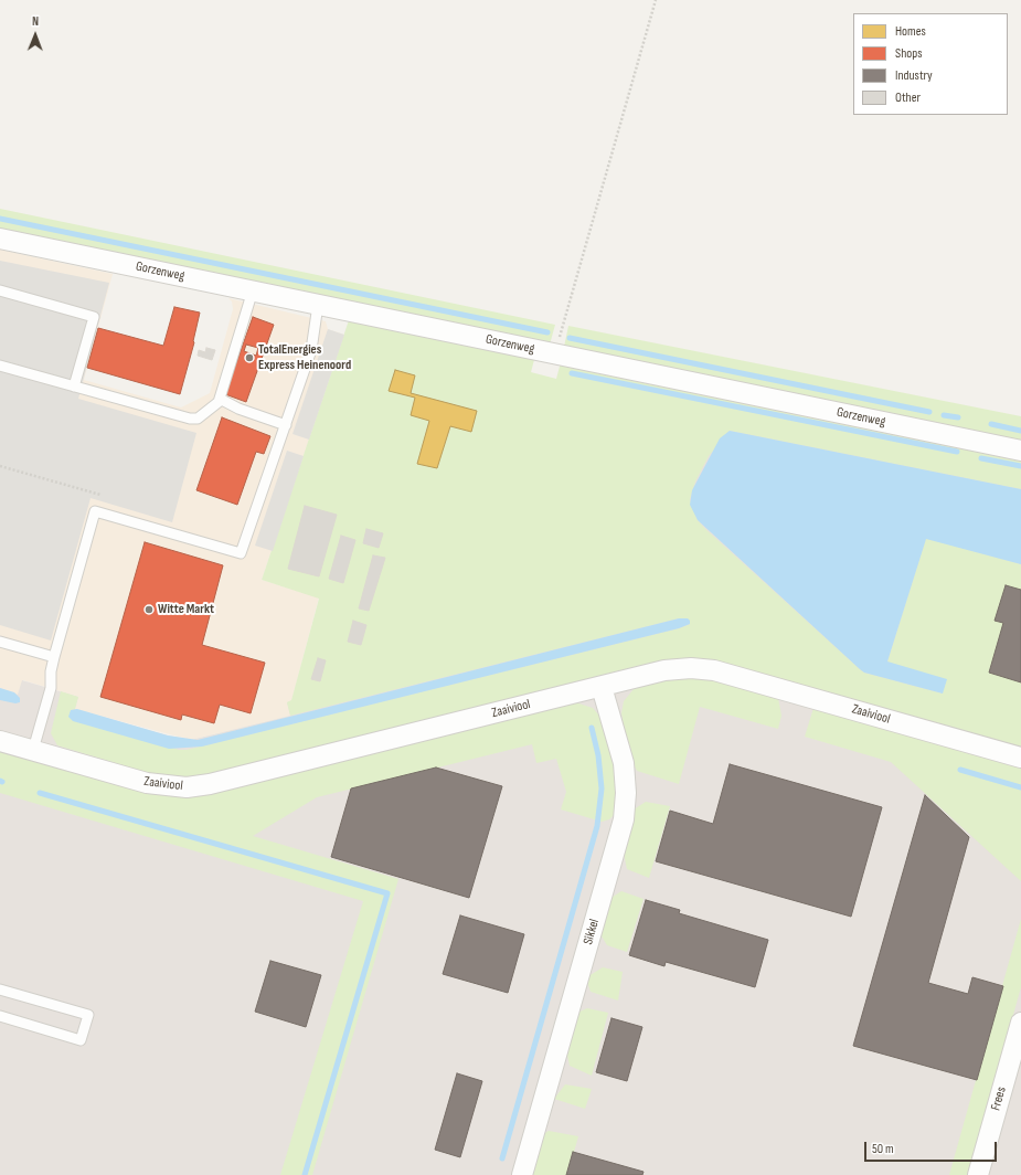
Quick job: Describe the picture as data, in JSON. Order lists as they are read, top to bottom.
{
  "streets": {
    "street": [
      "Gorzenweg",
      "Zaaiviool",
      "Sikkel",
      "Frees"
    ]
  },
  "crossings": [
    ["Zaaiviool", "Sikkel"]
  ],
  "places": ["TotalEnergies Express Heinenoord", "Witte Markt"],
  "legend": [
    "Homes",
    "Shops",
    "Industry",
    "Other"
  ],
  "scale_bar": "50 m",
  "north": "top"
}
